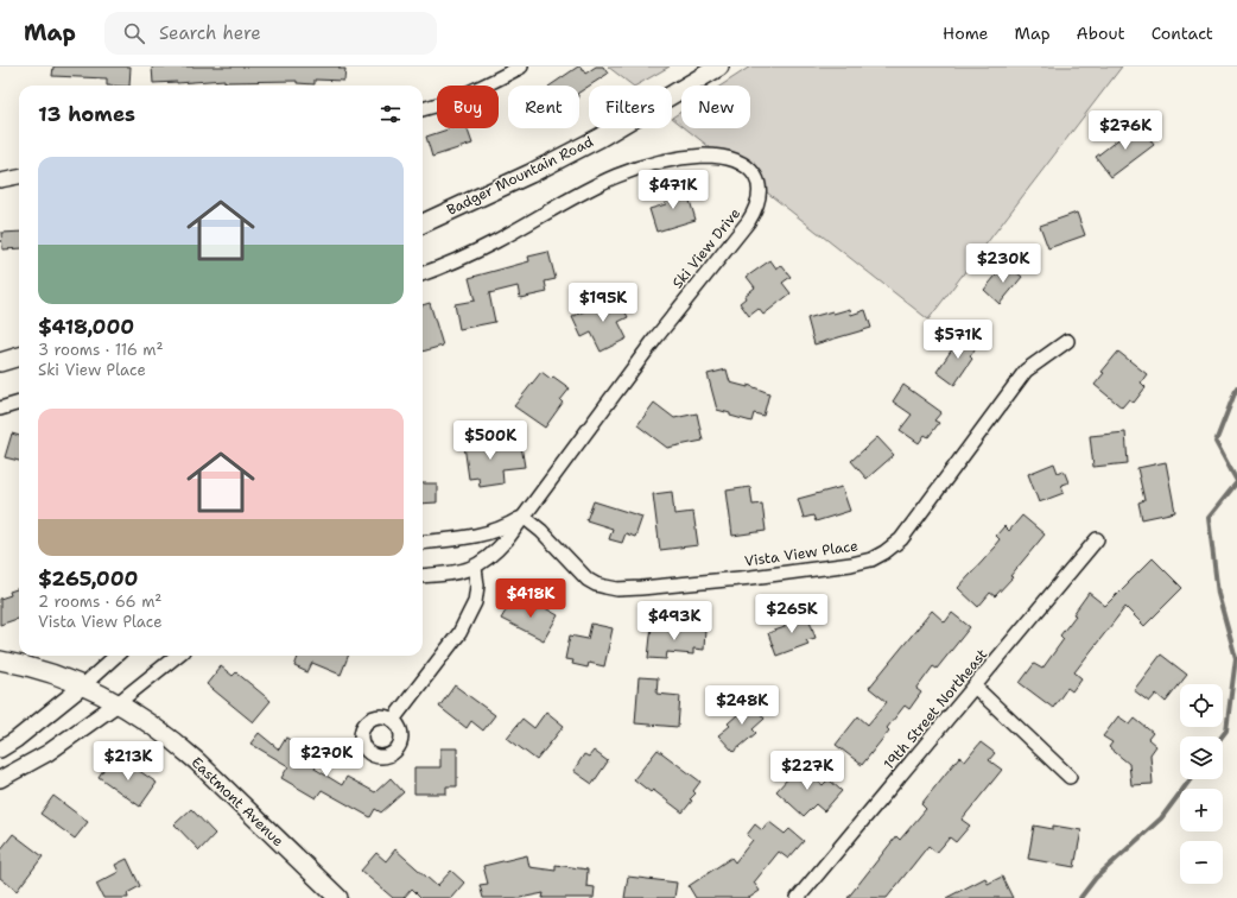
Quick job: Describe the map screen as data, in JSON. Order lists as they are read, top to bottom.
{
  "streets": {
    "main road": ["Badger Mountain Road", "Eastmont Avenue"],
    "street": ["Ski View Drive", "Vista View Place", "19th Street Northeast"]
  },
  "crossings": [
    ["Ski View Drive", "Vista View Place"]
  ],
  "page": {
    "header": "Map",
    "search": "Search here",
    "nav": [
      "Home",
      "Map",
      "About",
      "Contact"
    ],
    "chip": [
      "Buy",
      "Rent",
      "Filters",
      "New"
    ],
    "heading": "13 homes",
    "price": [
      "$276K",
      "$471K",
      "$230K",
      "$195K",
      "$571K",
      "$500K",
      "$418K",
      "$265K",
      "$493K",
      "$248K",
      "$270K",
      "$213K",
      "$227K"
    ],
    "list": [
      {
        "name": "$418,000",
        "note": "3 rooms · 116 m² · Ski View Place"
      },
      {
        "name": "$265,000",
        "note": "2 rooms · 66 m² · Vista View Place"
      }
    ],
    "map_buttons": ["+", "−"]
  }
}
